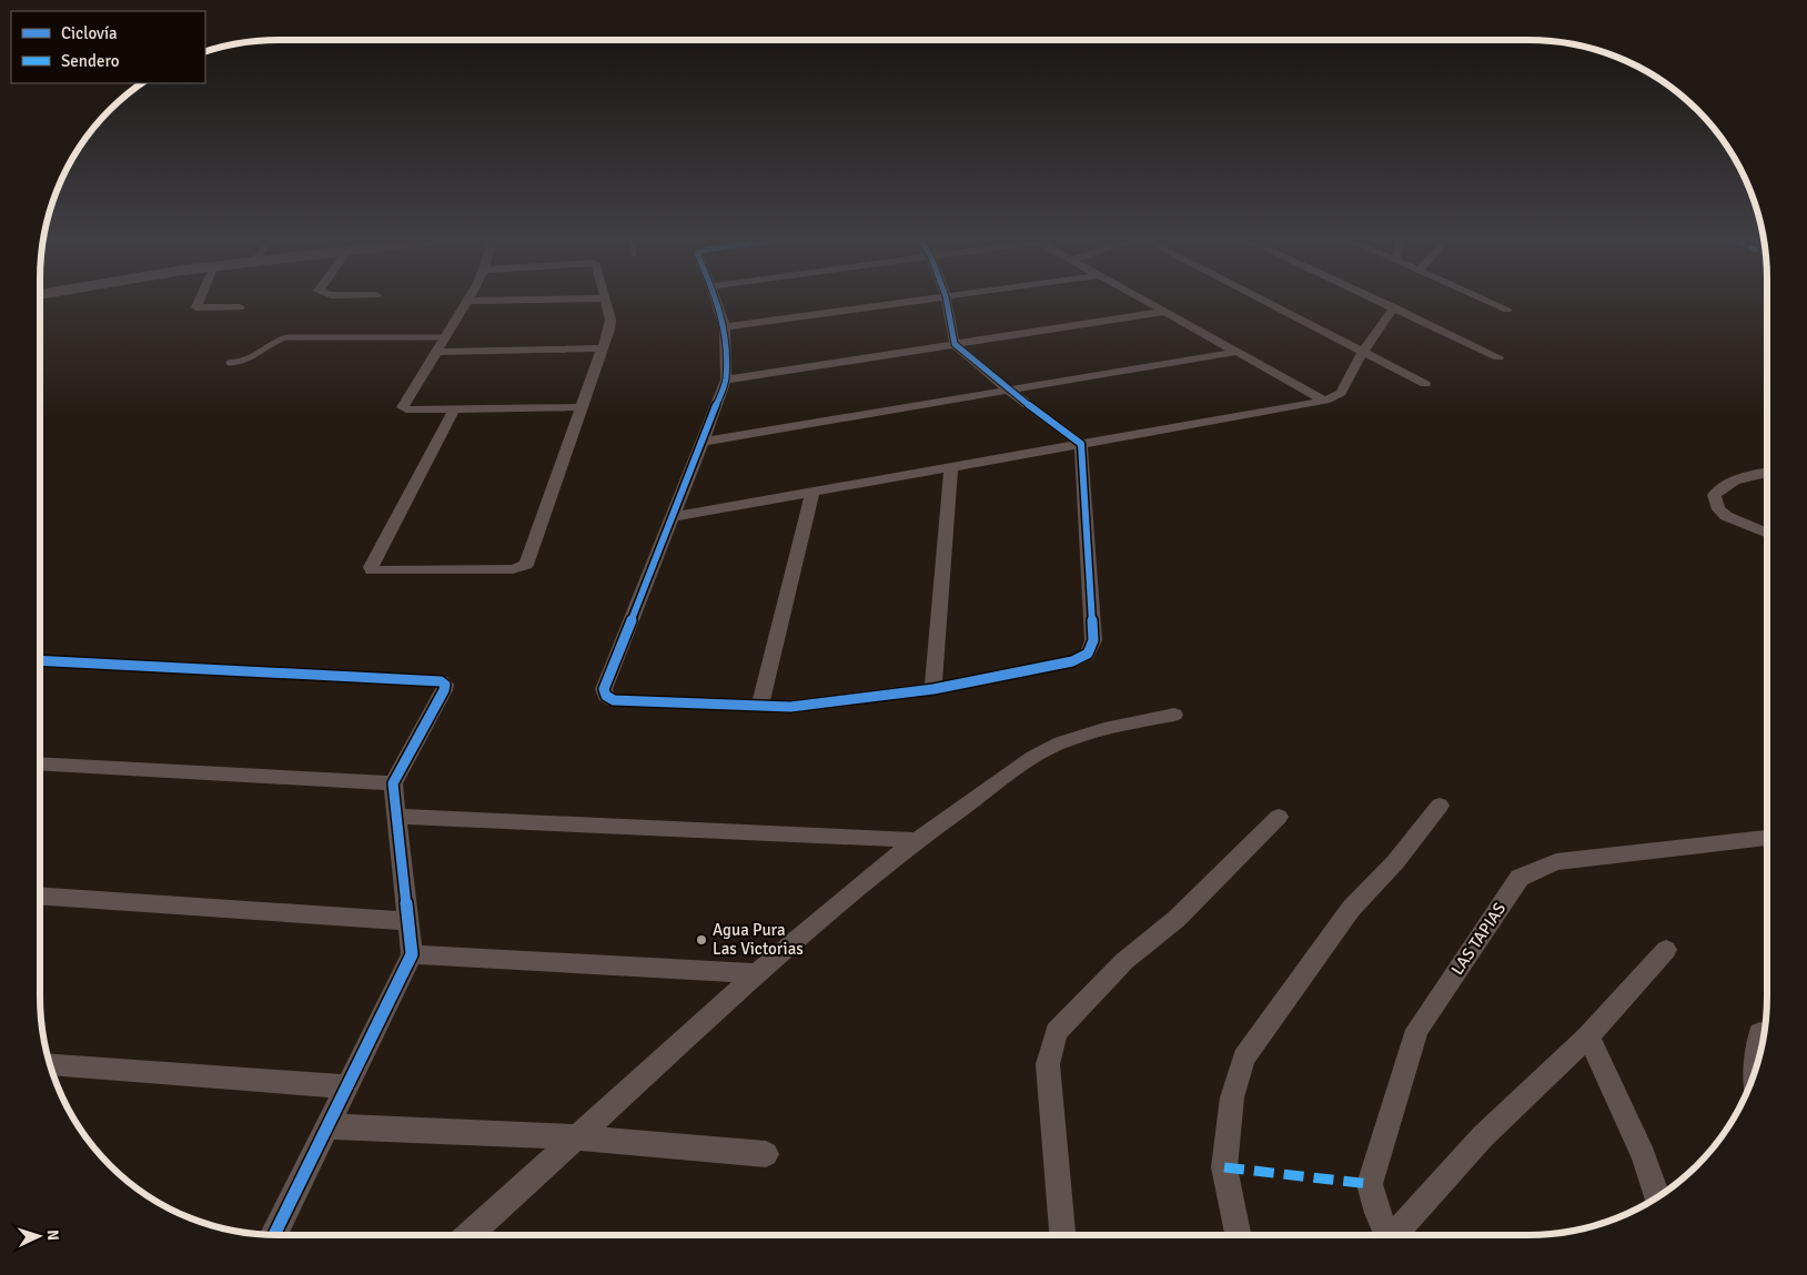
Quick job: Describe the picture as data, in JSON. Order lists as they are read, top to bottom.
{
  "streets": {
    "street": ["LAS TAPIAS"]
  },
  "places": ["Agua Pura Las Victorias"],
  "legend": ["Ciclovía", "Sendero"],
  "north": "right"
}
